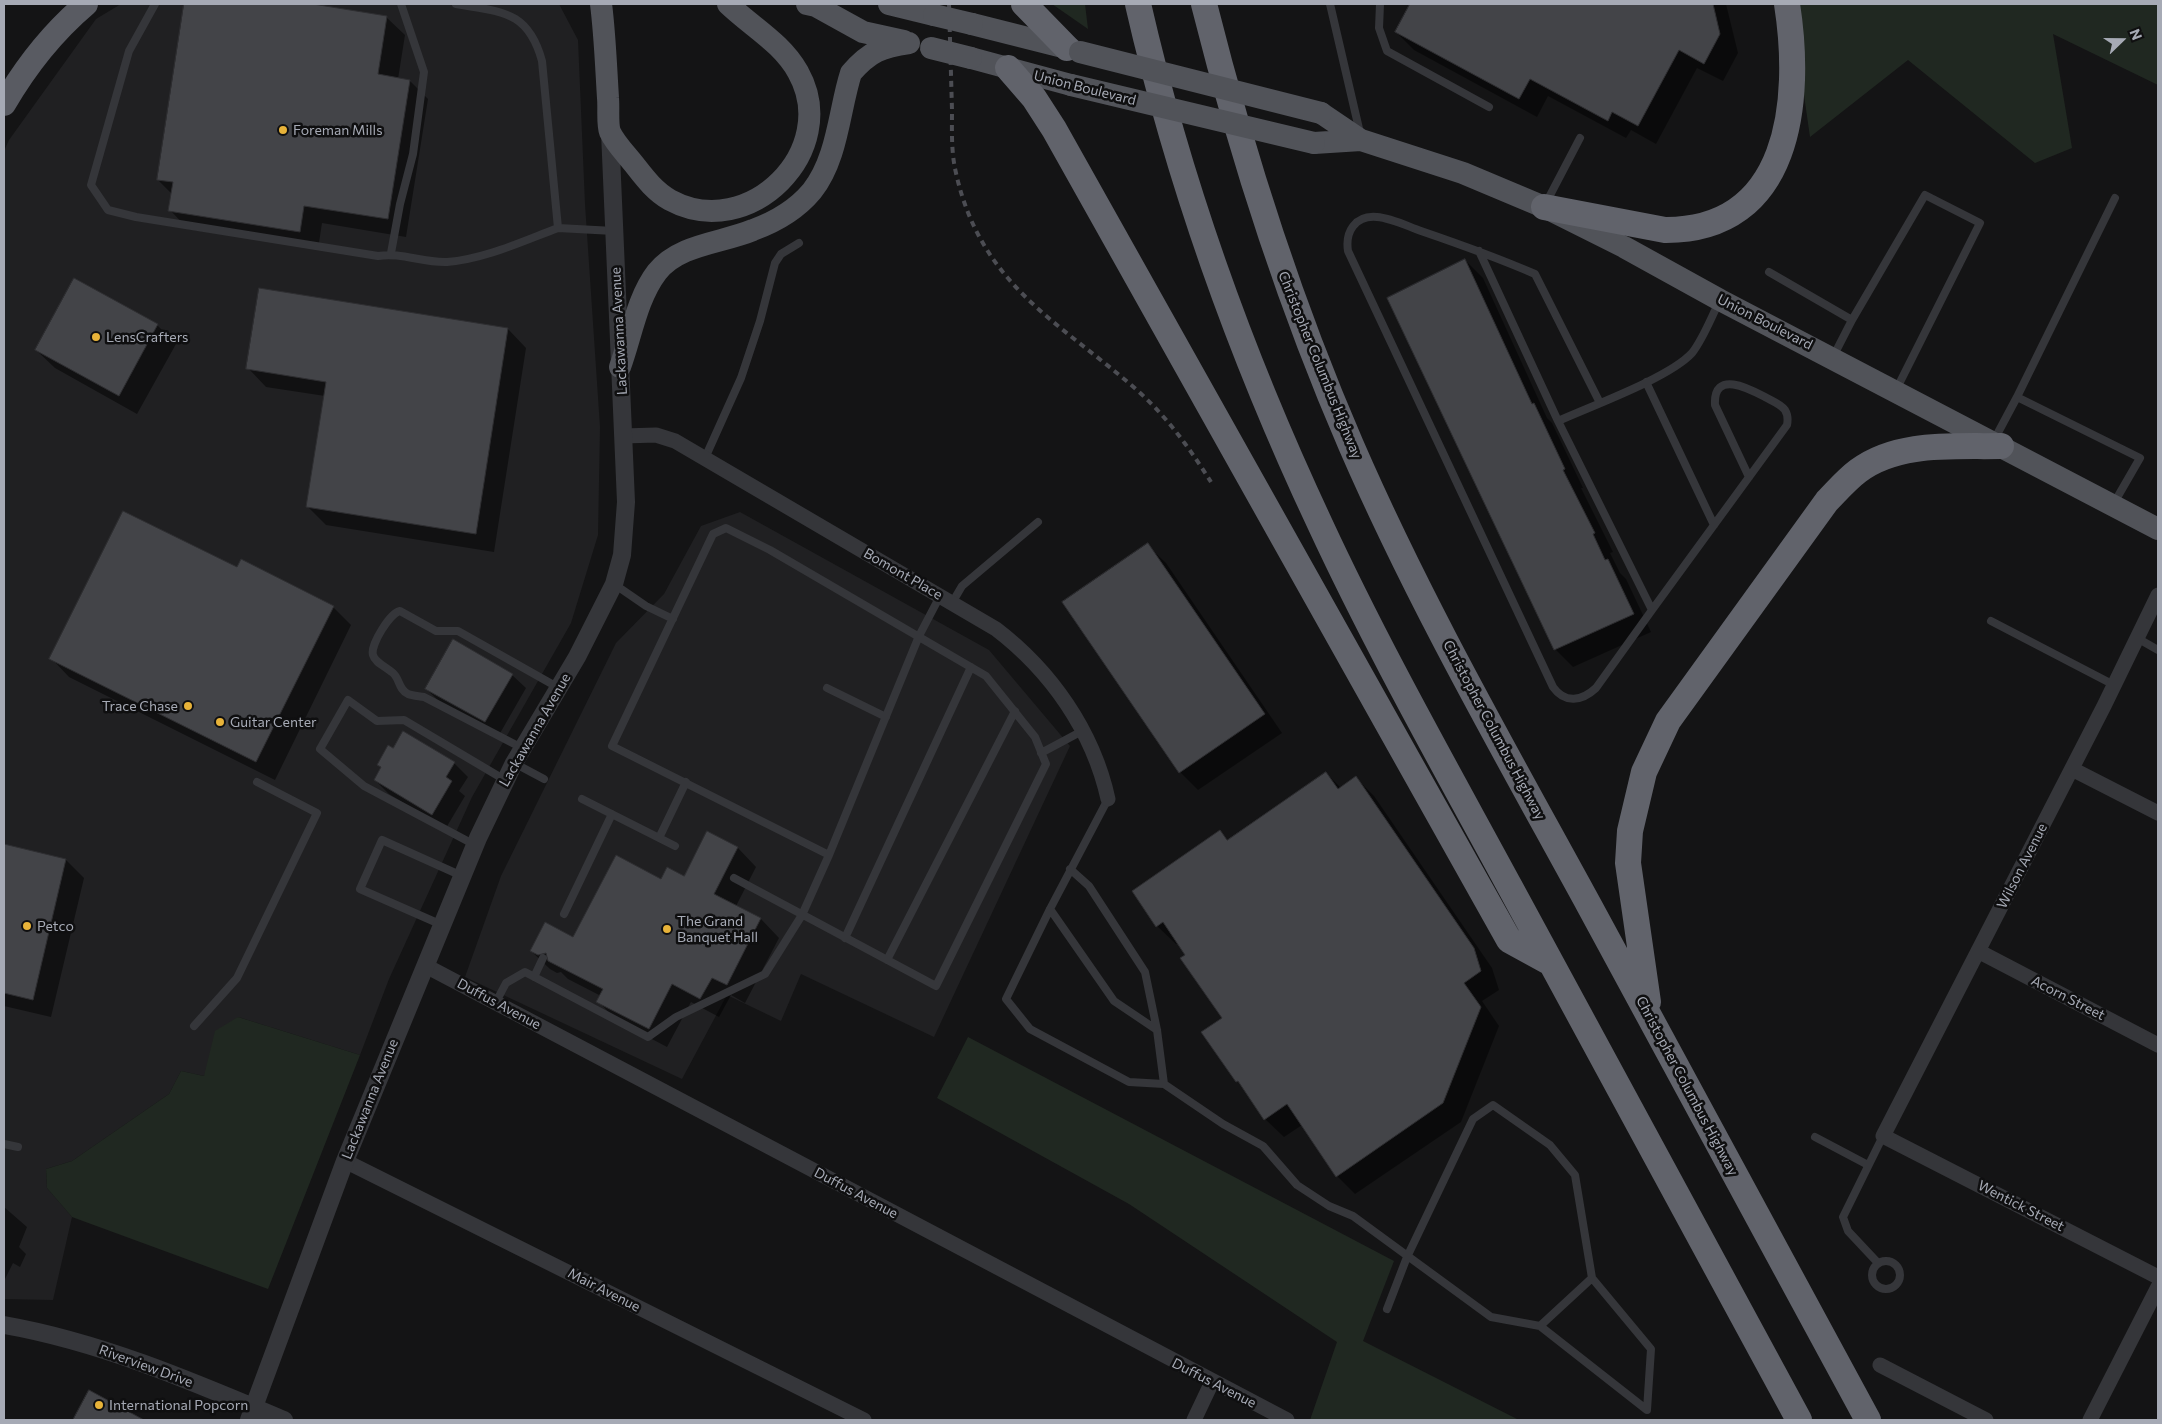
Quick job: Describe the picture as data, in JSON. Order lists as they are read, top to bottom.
{
  "streets": {
    "highway": ["Christopher Columbus Highway"],
    "main road": ["Union Boulevard", "Lackawanna Avenue"],
    "street": [
      "Bomont Place",
      "Wilson Avenue",
      "Acorn Street",
      "Duffus Avenue",
      "Wentick Street",
      "Mair Avenue",
      "Riverview Drive"
    ]
  },
  "crossings": [
    ["Lackawanna Avenue", "Bomont Place"],
    ["Lackawanna Avenue", "Duffus Avenue"],
    ["Lackawanna Avenue", "Mair Avenue"],
    ["Lackawanna Avenue", "Riverview Drive"],
    ["Wilson Avenue", "Acorn Street"],
    ["Wilson Avenue", "Wentick Street"]
  ],
  "places": [
    "Foreman Mills",
    "LensCrafters",
    "Trace Chase",
    "Guitar Center",
    "Petco",
    "The Grand Banquet Hall",
    "International Popcorn"
  ],
  "north": "right"
}
